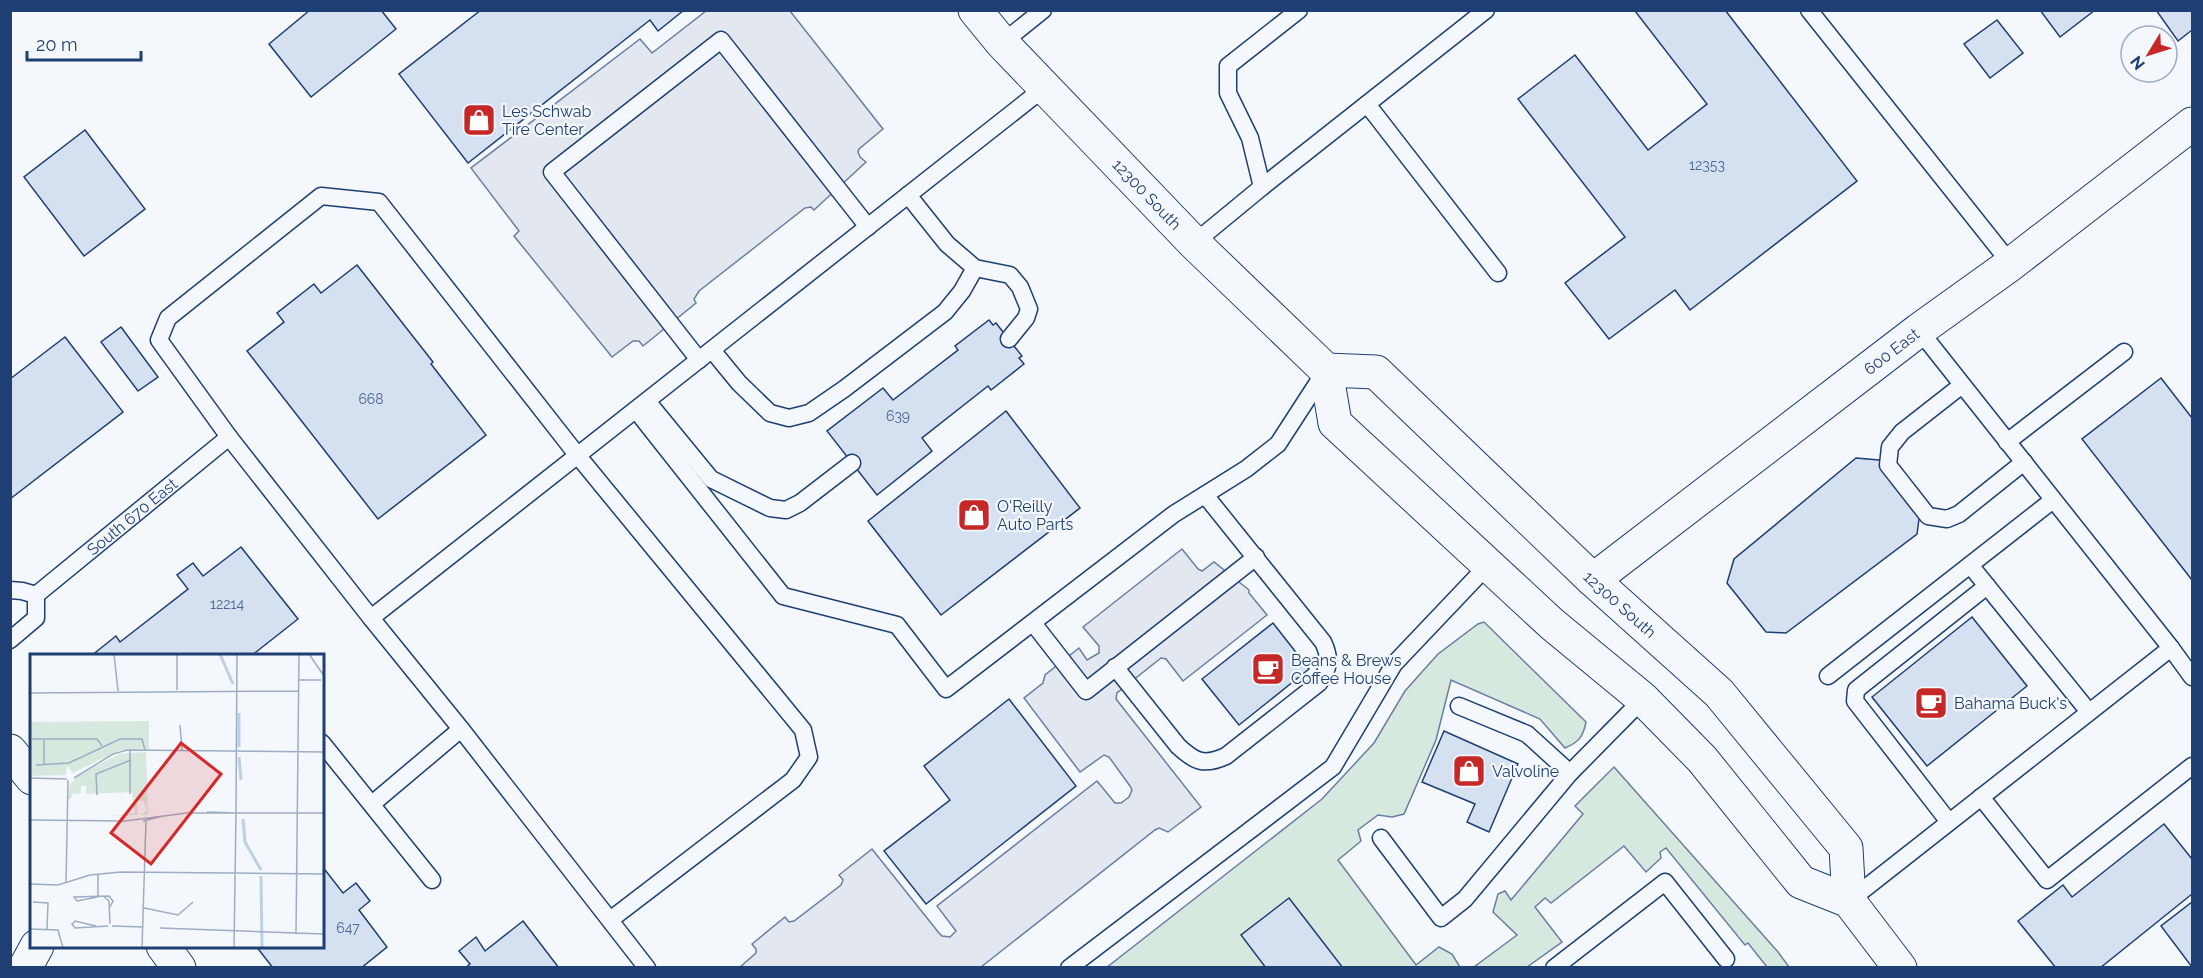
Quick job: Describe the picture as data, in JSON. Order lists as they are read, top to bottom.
{
  "streets": {
    "main road": ["12300 South", "600 East"],
    "lane": ["South 670 East"]
  },
  "crossings": [
    ["12300 South", "600 East"]
  ],
  "places": {
    "shop": ["Les Schwab Tire Center", "O'Reilly Auto Parts", "Valvoline"],
    "cafe": ["Beans & Brews Coffee House", "Bahama Buck's"]
  },
  "house_numbers": [
    "12353",
    "668",
    "639",
    "12214",
    "647"
  ],
  "scale_bar": "20 m",
  "north": "bottom left"
}
